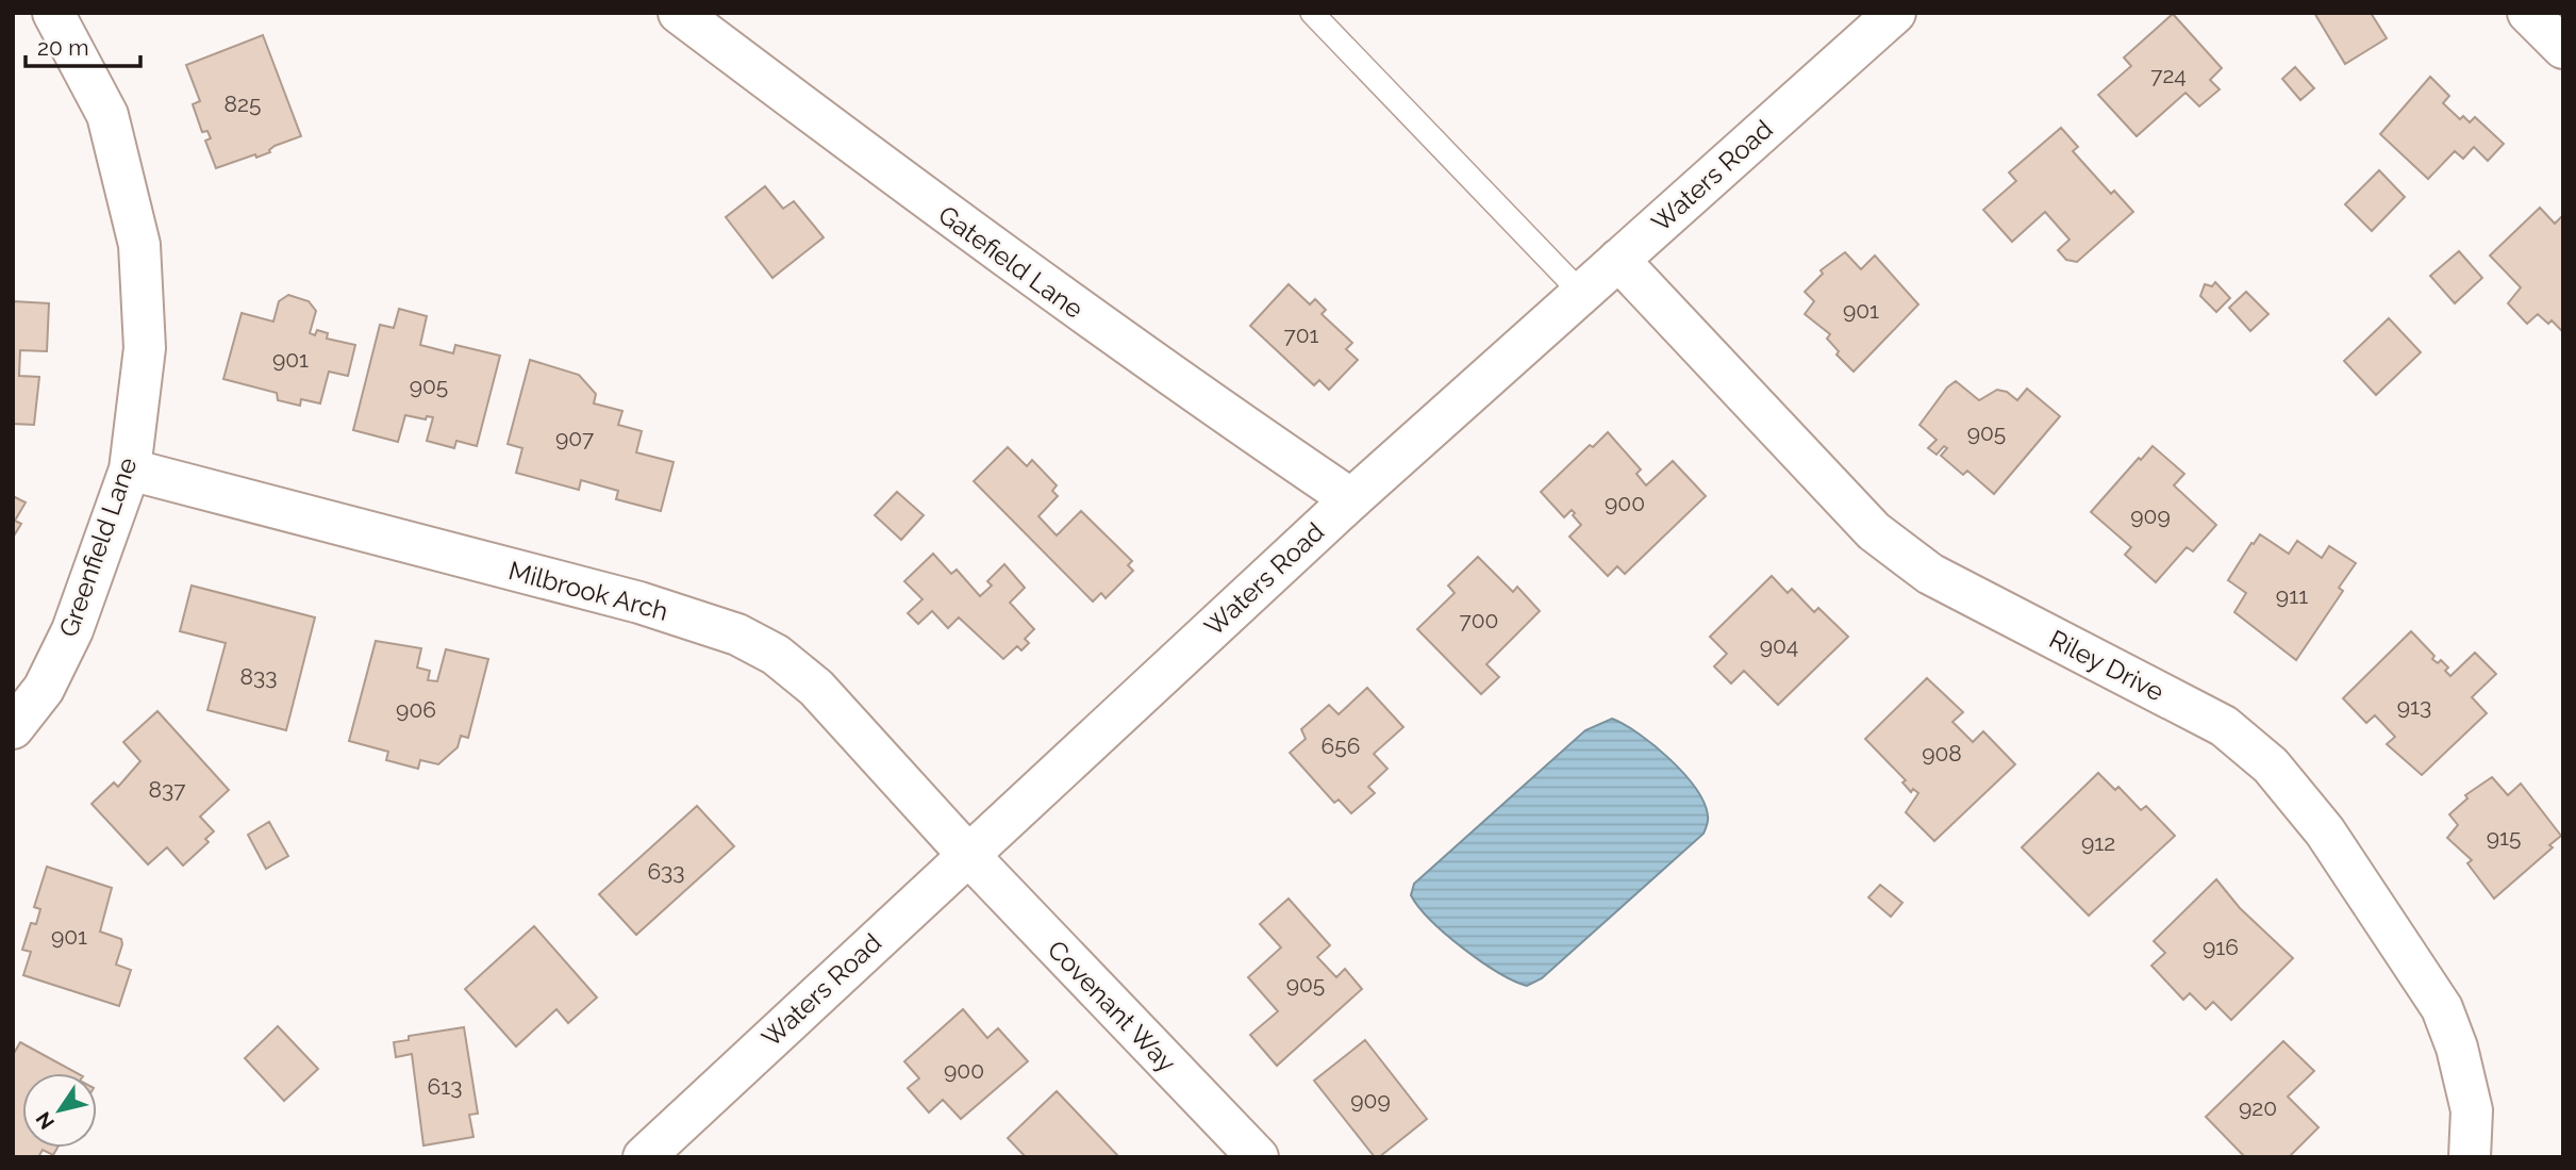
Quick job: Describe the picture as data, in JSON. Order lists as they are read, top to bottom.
{
  "streets": {
    "street": [
      "Waters Road",
      "Gatefield Lane",
      "Greenfield Lane",
      "Milbrook Arch",
      "Riley Drive",
      "Covenant Way"
    ]
  },
  "crossings": [
    ["Waters Road", "Gatefield Lane"],
    ["Waters Road", "Milbrook Arch"],
    ["Waters Road", "Riley Drive"],
    ["Waters Road", "Covenant Way"],
    ["Greenfield Lane", "Milbrook Arch"],
    ["Milbrook Arch", "Covenant Way"]
  ],
  "house_numbers": [
    "724",
    "825",
    "901",
    "701",
    "901",
    "905",
    "905",
    "907",
    "900",
    "909",
    "911",
    "700",
    "904",
    "833",
    "913",
    "906",
    "656",
    "908",
    "837",
    "915",
    "912",
    "633",
    "901",
    "916",
    "905",
    "900",
    "613",
    "909",
    "920"
  ],
  "scale_bar": "20 m",
  "north": "bottom left"
}
